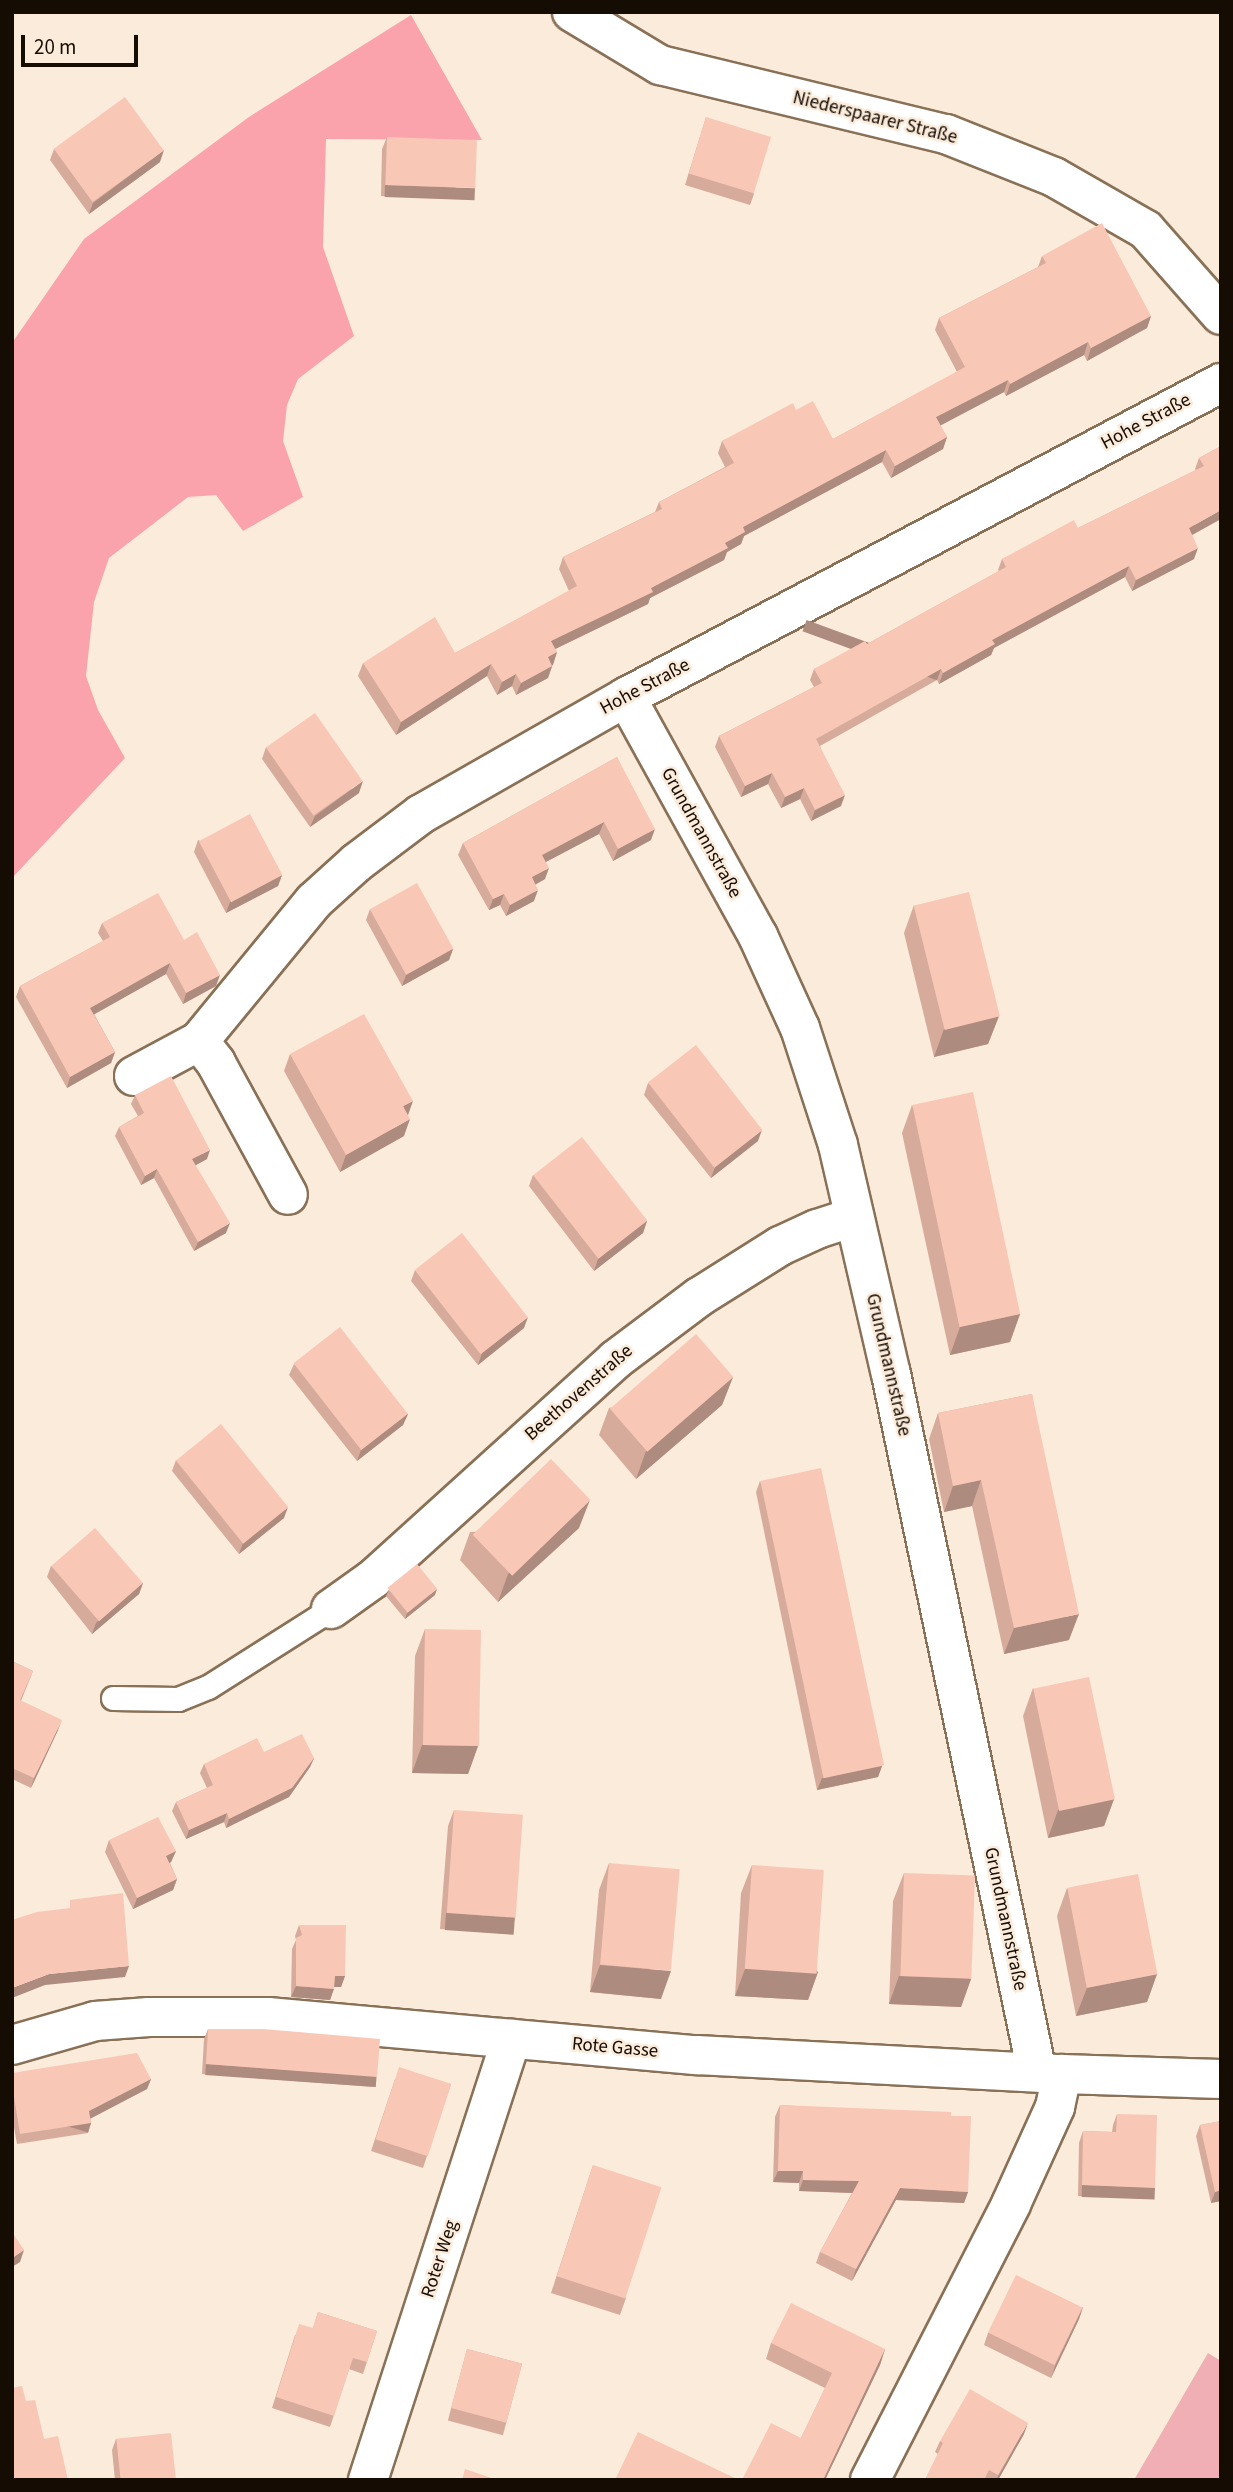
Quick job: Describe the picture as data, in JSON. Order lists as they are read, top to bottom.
{
  "streets": {
    "street": [
      "Niederspaarer Straße",
      "Hohe Straße",
      "Grundmannstraße",
      "Beethovenstraße",
      "Rote Gasse",
      "Roter Weg"
    ]
  },
  "crossings": [
    ["Hohe Straße", "Grundmannstraße"],
    ["Grundmannstraße", "Beethovenstraße"],
    ["Grundmannstraße", "Rote Gasse"],
    ["Rote Gasse", "Roter Weg"]
  ],
  "scale_bar": "20 m"
}
